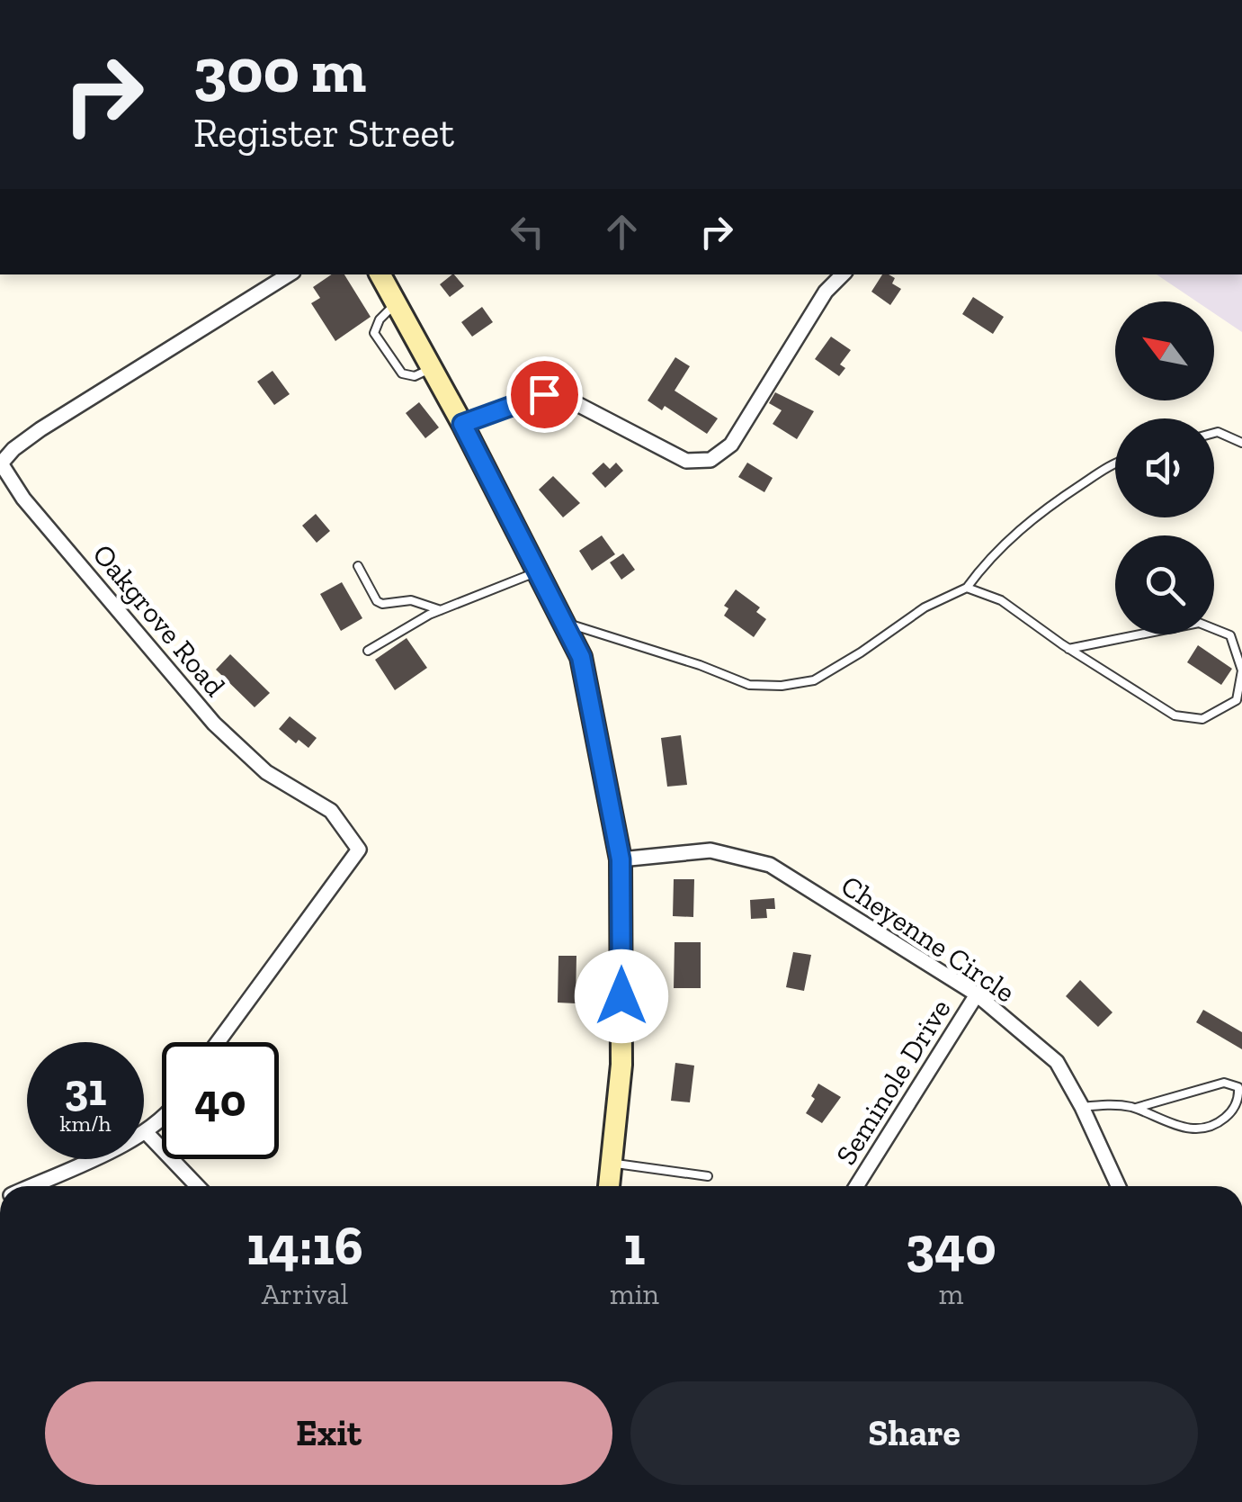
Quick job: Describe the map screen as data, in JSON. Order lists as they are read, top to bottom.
{
  "streets": {
    "street": ["Oakgrove Road", "Cheyenne Circle", "Seminole Drive"]
  },
  "crossings": [
    ["Cheyenne Circle", "Seminole Drive"]
  ],
  "north": "top left",
  "page": {
    "turn": ["300 m", "Register Street"],
    "speed": "31 km/h",
    "limit": "40",
    "eta": [
      "14:16",
      "Arrival",
      "1",
      "min",
      "340",
      "m"
    ],
    "buttons": ["Exit", "Share"]
  }
}
